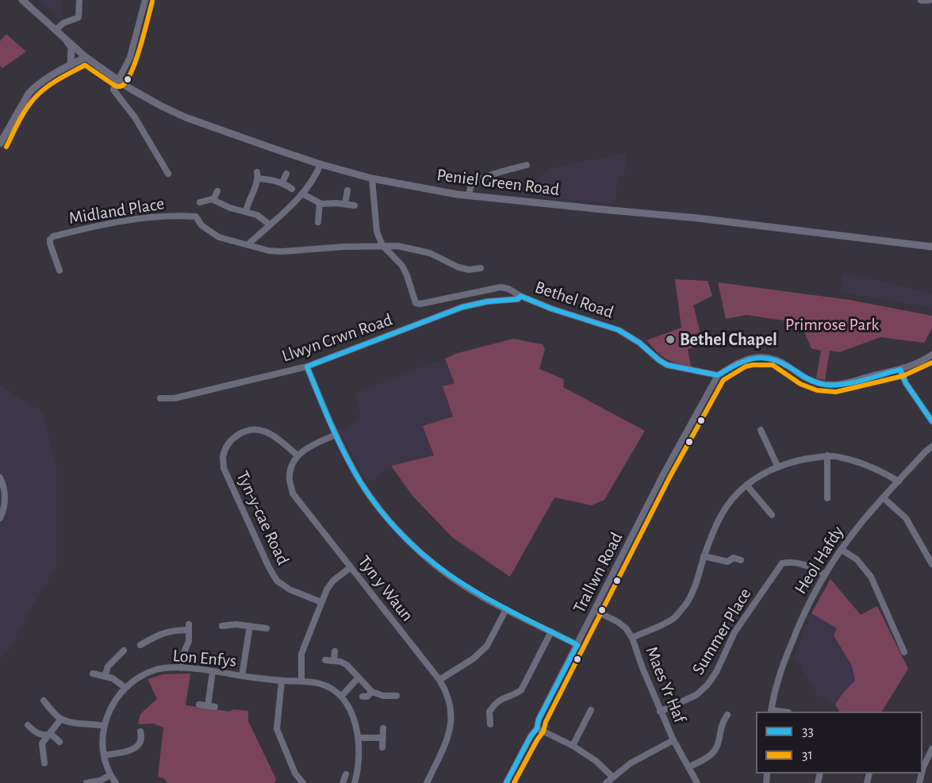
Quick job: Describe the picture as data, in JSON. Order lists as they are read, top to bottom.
{
  "streets": {
    "main road": ["Peniel Green Road"],
    "street": [
      "Midland Place",
      "Bethel Road",
      "Llwyn Crwn Road",
      "Tyn-y-cae Road",
      "Heol Hafdy",
      "Trallwn Road",
      "Tyn y Waun",
      "Summer Place",
      "Lon Enfys",
      "Maes Yr Haf"
    ]
  },
  "crossings": [
    ["Midland Place", "Bethel Road"],
    ["Bethel Road", "Llwyn Crwn Road"],
    ["Bethel Road", "Trallwn Road"],
    ["Tyn-y-cae Road", "Tyn y Waun"],
    ["Heol Hafdy", "Summer Place"],
    ["Trallwn Road", "Maes Yr Haf"],
    ["Summer Place", "Maes Yr Haf"]
  ],
  "parks": ["Primrose Park"],
  "places": ["Bethel Chapel"],
  "lines": ["transit line 31", "transit line 33"],
  "legend": ["33", "31"]
}
